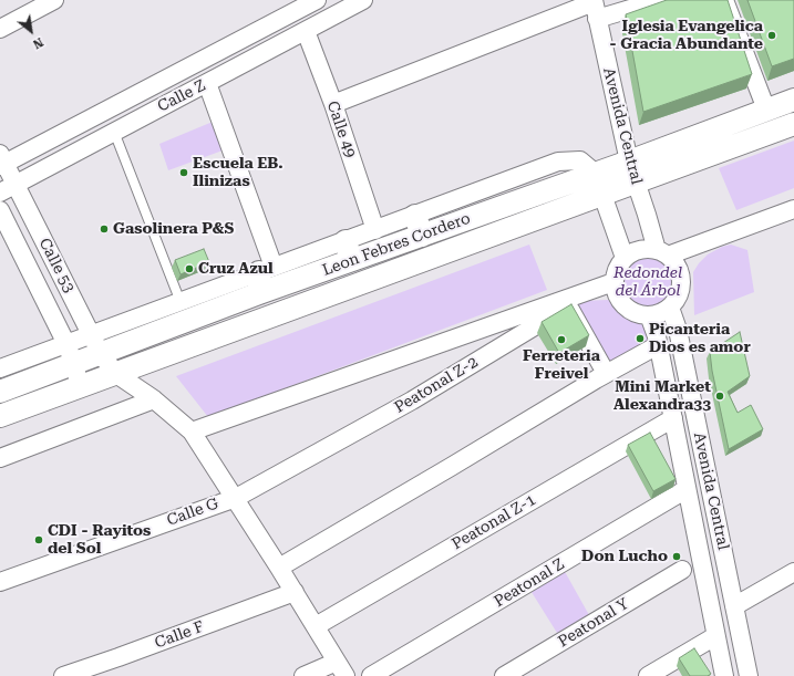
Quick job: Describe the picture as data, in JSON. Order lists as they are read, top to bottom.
{
  "streets": {
    "street": [
      "Calle Z",
      "Avenida Central",
      "Calle 49",
      "Leon Febres Cordero",
      "Calle 53",
      "Peatonal Z-2",
      "Calle G",
      "Peatonal Z-1",
      "Peatonal Z",
      "Peatonal Y",
      "Calle F"
    ]
  },
  "crossings": [
    ["Calle Z", "Calle 49"],
    ["Calle Z", "Calle 53"],
    ["Avenida Central", "Leon Febres Cordero"],
    ["Avenida Central", "Peatonal Z-1"],
    ["Avenida Central", "Peatonal Z"],
    ["Leon Febres Cordero", "Calle 53"],
    ["Calle 53", "Peatonal Z-2"],
    ["Calle 53", "Calle G"],
    ["Calle 53", "Peatonal Z-1"],
    ["Calle 53", "Calle F"],
    ["Peatonal Z-2", "Calle G"]
  ],
  "parks": ["Redondel del Árbol"],
  "places": [
    "Iglesia Evangelica - Gracia Abundante",
    "Escuela EB. Ilinizas",
    "Gasolinera P&S",
    "Cruz Azul",
    "Picanteria Dios es amor",
    "Ferreteria Freivel",
    "Mini Market Alexandra33",
    "CDI - Rayitos del Sol",
    "Don Lucho"
  ],
  "north": "bottom right"
}
